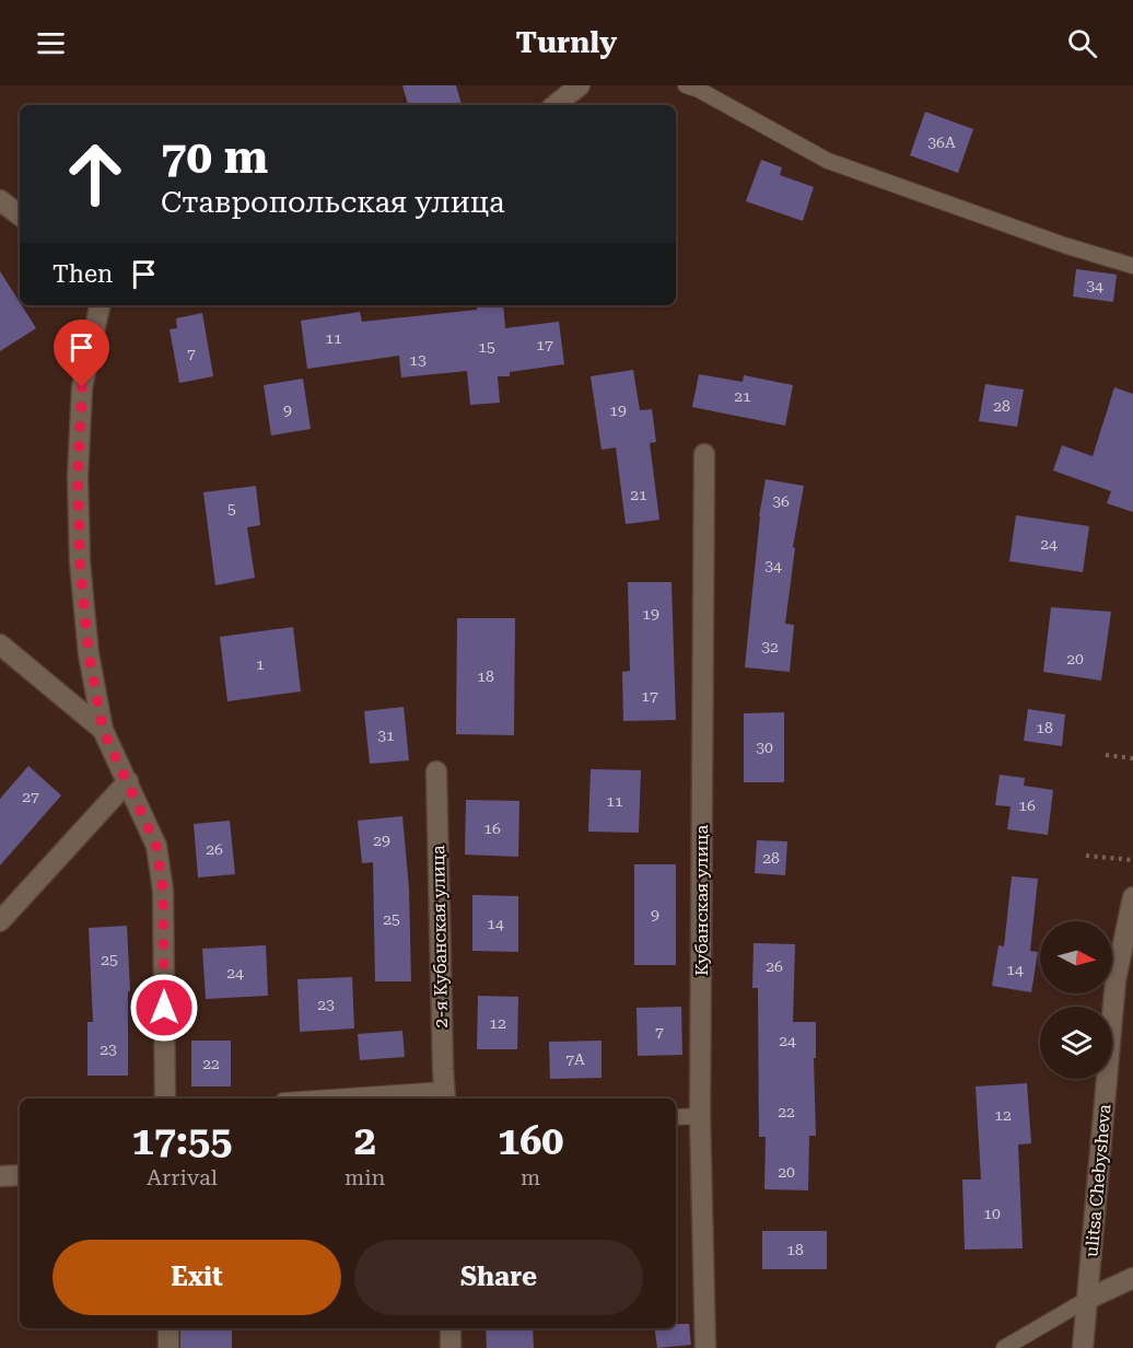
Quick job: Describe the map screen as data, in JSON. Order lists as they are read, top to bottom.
{
  "streets": {
    "street": ["Кубанская улица", "2-я Кубанская улица", "ulitsa Chebysheva"]
  },
  "house_numbers": [
    "36А",
    "34",
    "11",
    "17",
    "15",
    "7",
    "13",
    "21",
    "28",
    "9",
    "19",
    "21",
    "36",
    "5",
    "24",
    "34",
    "19",
    "32",
    "20",
    "1",
    "18",
    "17",
    "18",
    "31",
    "30",
    "27",
    "11",
    "16",
    "16",
    "29",
    "26",
    "28",
    "9",
    "25",
    "14",
    "25",
    "26",
    "14",
    "24",
    "23",
    "12",
    "7",
    "24",
    "23",
    "7А",
    "22",
    "22",
    "12",
    "20",
    "10",
    "18"
  ],
  "north": "right",
  "page": {
    "header": "Turnly",
    "turn": ["70 m", "Ставропольская улица"],
    "then": "Then",
    "eta": [
      "17:55",
      "Arrival",
      "2",
      "min",
      "160",
      "m"
    ],
    "buttons": ["Exit", "Share"]
  }
}
